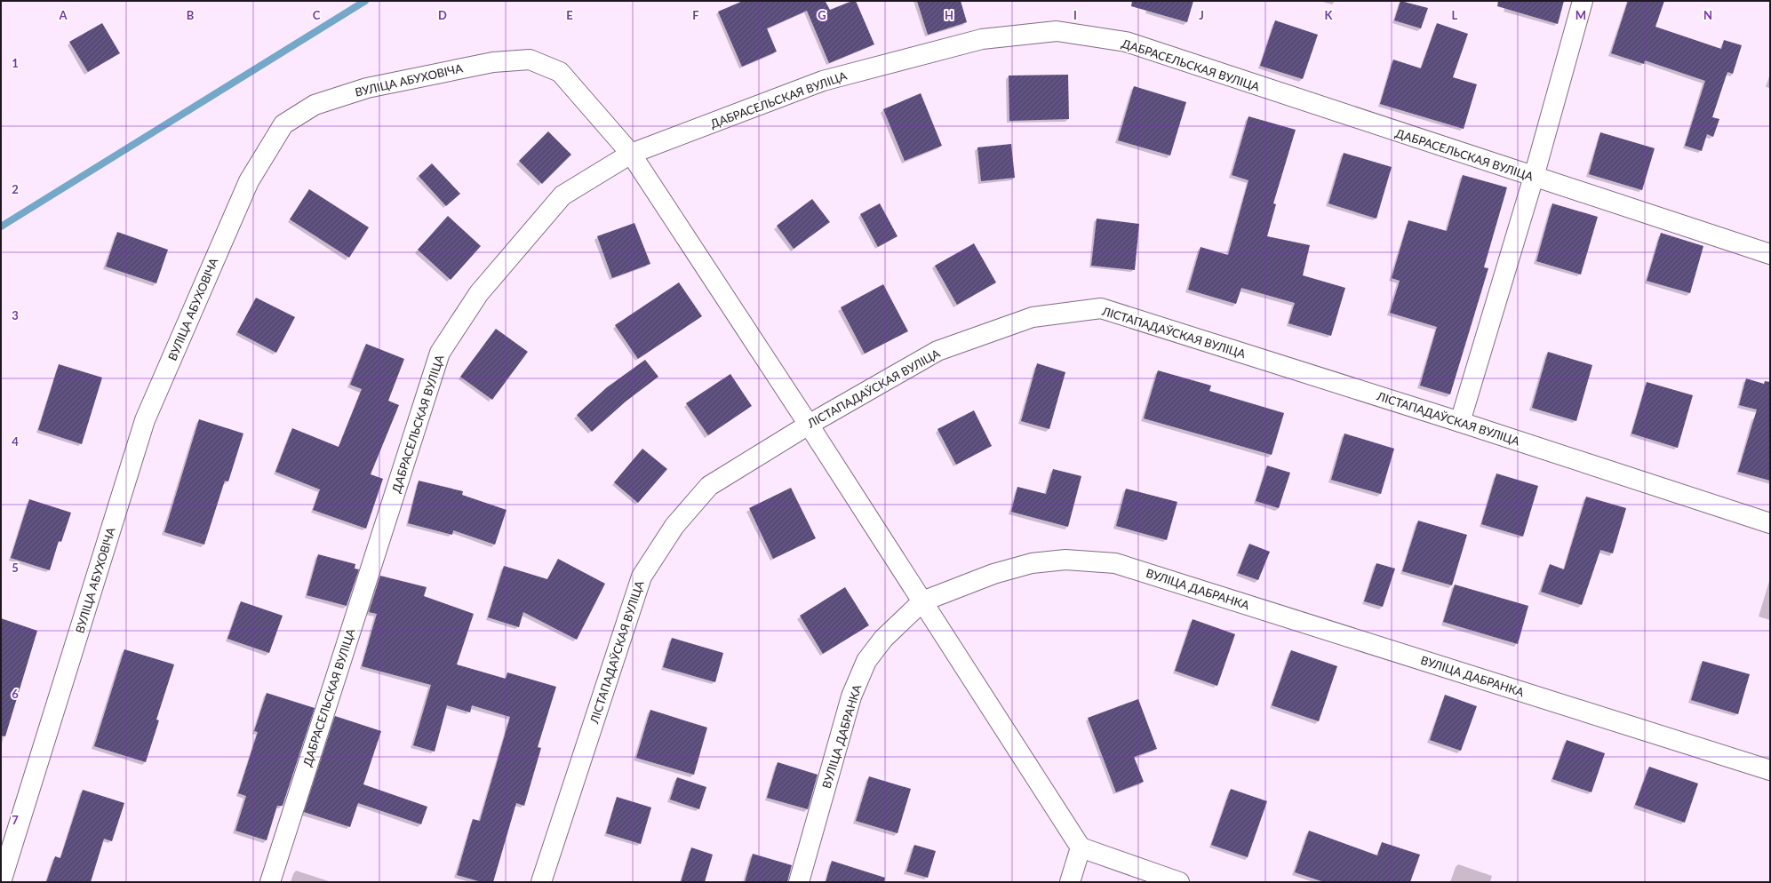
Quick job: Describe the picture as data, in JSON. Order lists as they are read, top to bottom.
{
  "streets": {
    "street": [
      "ДАБРАСЕЛЬСКАЯ ВУЛІЦА",
      "ВУЛІЦА АБУХОВІЧА",
      "ЛІСТАПАДАЎСКАЯ ВУЛІЦА",
      "ВУЛІЦА ДАБРАНКА"
    ]
  },
  "crossings": [
    ["ДАБРАСЕЛЬСКАЯ ВУЛІЦА", "ВУЛІЦА АБУХОВІЧА"],
    ["ВУЛІЦА АБУХОВІЧА", "ЛІСТАПАДАЎСКАЯ ВУЛІЦА"],
    ["ВУЛІЦА АБУХОВІЧА", "ВУЛІЦА ДАБРАНКА"]
  ],
  "grid": {
    "columns": [
      "A",
      "B",
      "C",
      "D",
      "E",
      "F",
      "G",
      "H",
      "I",
      "J",
      "K",
      "L",
      "M",
      "N"
    ],
    "rows": [
      "1",
      "2",
      "3",
      "4",
      "5",
      "6",
      "7"
    ]
  }
}
